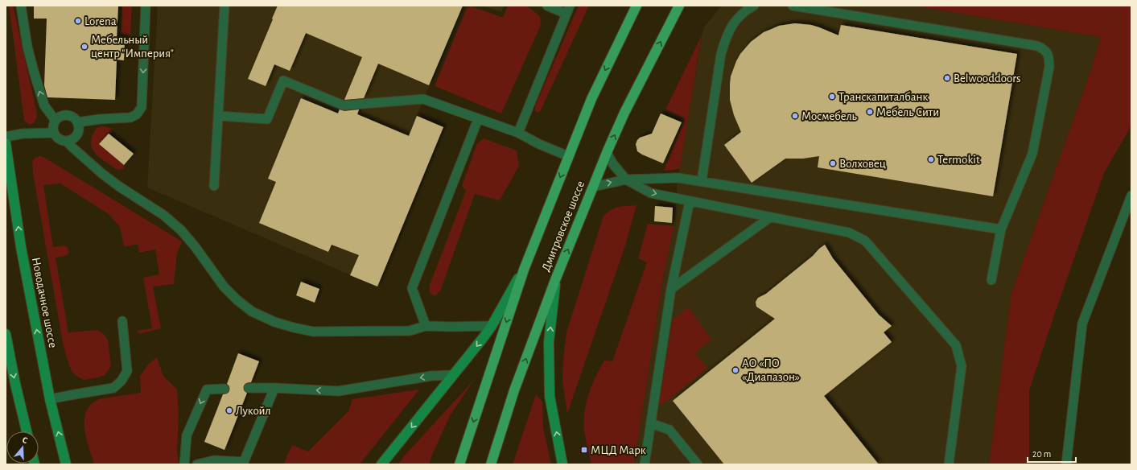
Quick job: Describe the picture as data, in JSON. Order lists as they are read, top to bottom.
{
  "streets": {
    "main road": ["Дмитровское шоссе", "Новодачное шоссе"]
  },
  "one_way": ["Новодачное шоссе"],
  "places": {
    "other": [
      "Lorena",
      "Мебельный центр \"Империя\"",
      "Belwooddoors",
      "Транскапиталбанк",
      "Мебель Сити",
      "Мосмебель",
      "Termokit",
      "Волховец",
      "АО «ПО «Диапазон»",
      "Лукойл"
    ],
    "transit": ["МЦД Марк"]
  },
  "scale_bar": "20 m",
  "north": "top"
}
